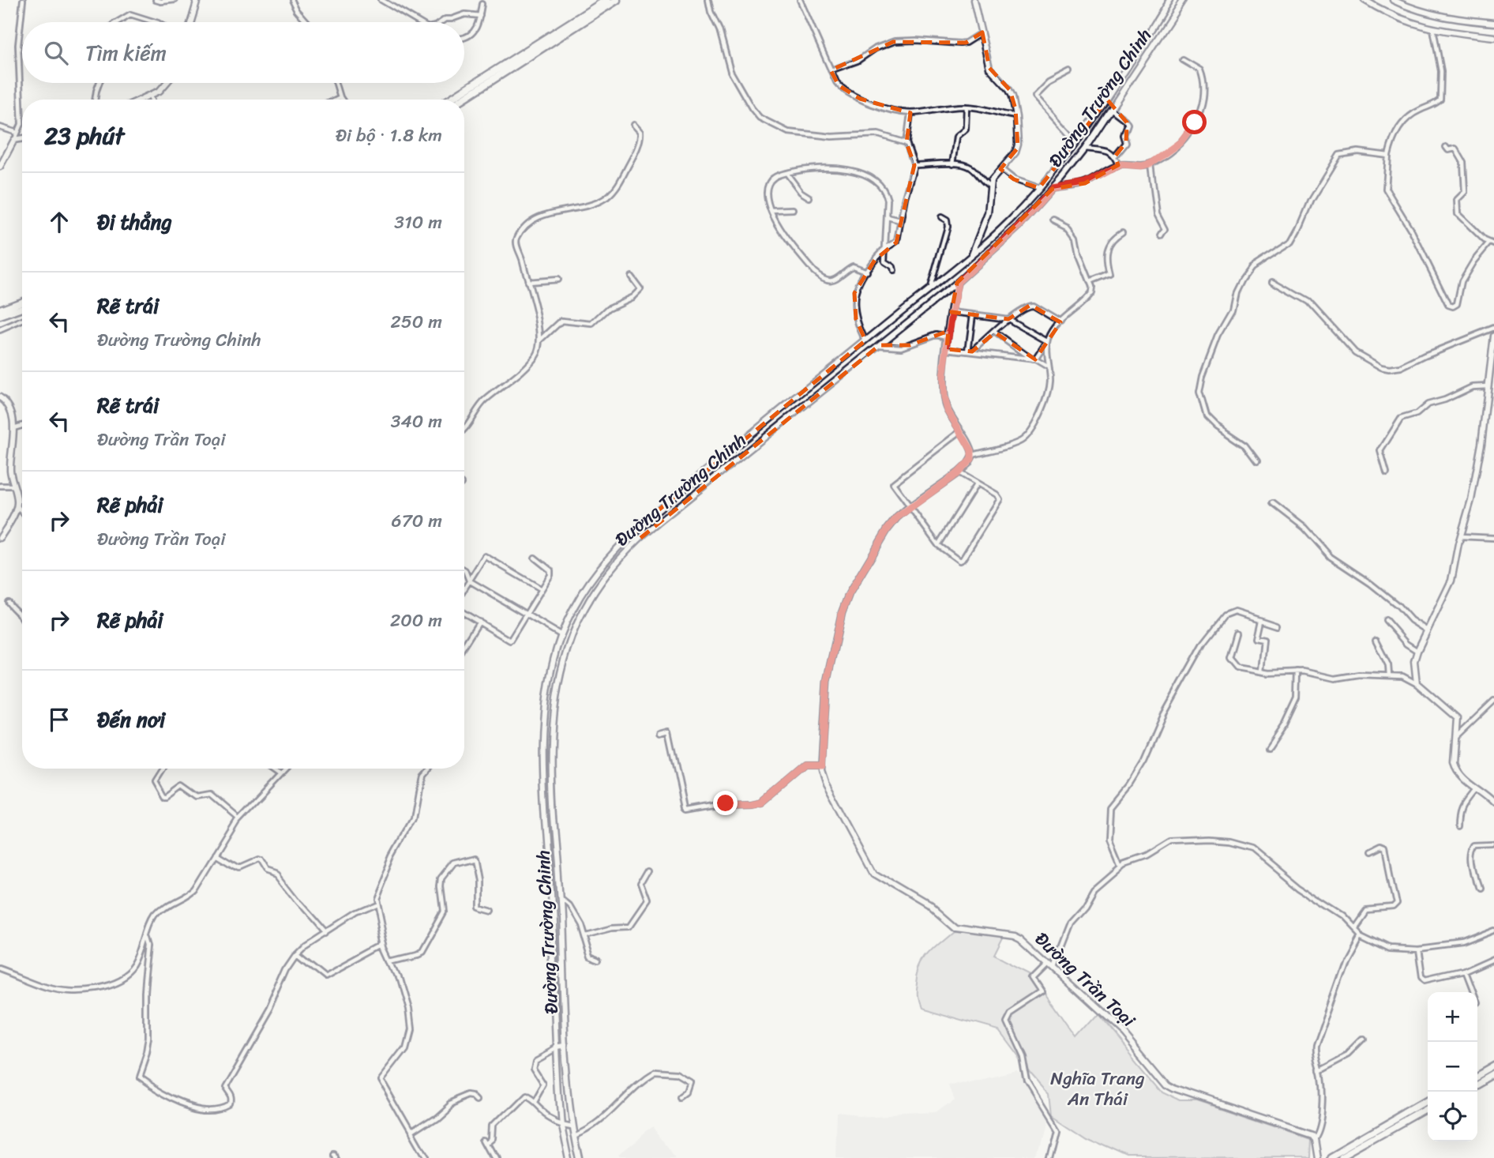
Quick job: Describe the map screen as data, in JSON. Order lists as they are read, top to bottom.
{
  "streets": {
    "main road": ["Đường Trường Chinh", "Đường Trần Toại"]
  },
  "parks": ["Nghĩa Trang An Thái"],
  "page": {
    "search": "Tìm kiếm",
    "heading": ["23 phút", "Đi bộ · 1.8 km"],
    "list": [
      ["Đi thẳng", "310 m"],
      ["Rẽ trái", "Đường Trường Chinh", "250 m"],
      ["Rẽ trái", "Đường Trần Toại", "340 m"],
      ["Rẽ phải", "Đường Trần Toại", "670 m"],
      ["Rẽ phải", "200 m"],
      "Đến nơi"
    ],
    "map_buttons": ["+", "−"]
  }
}
